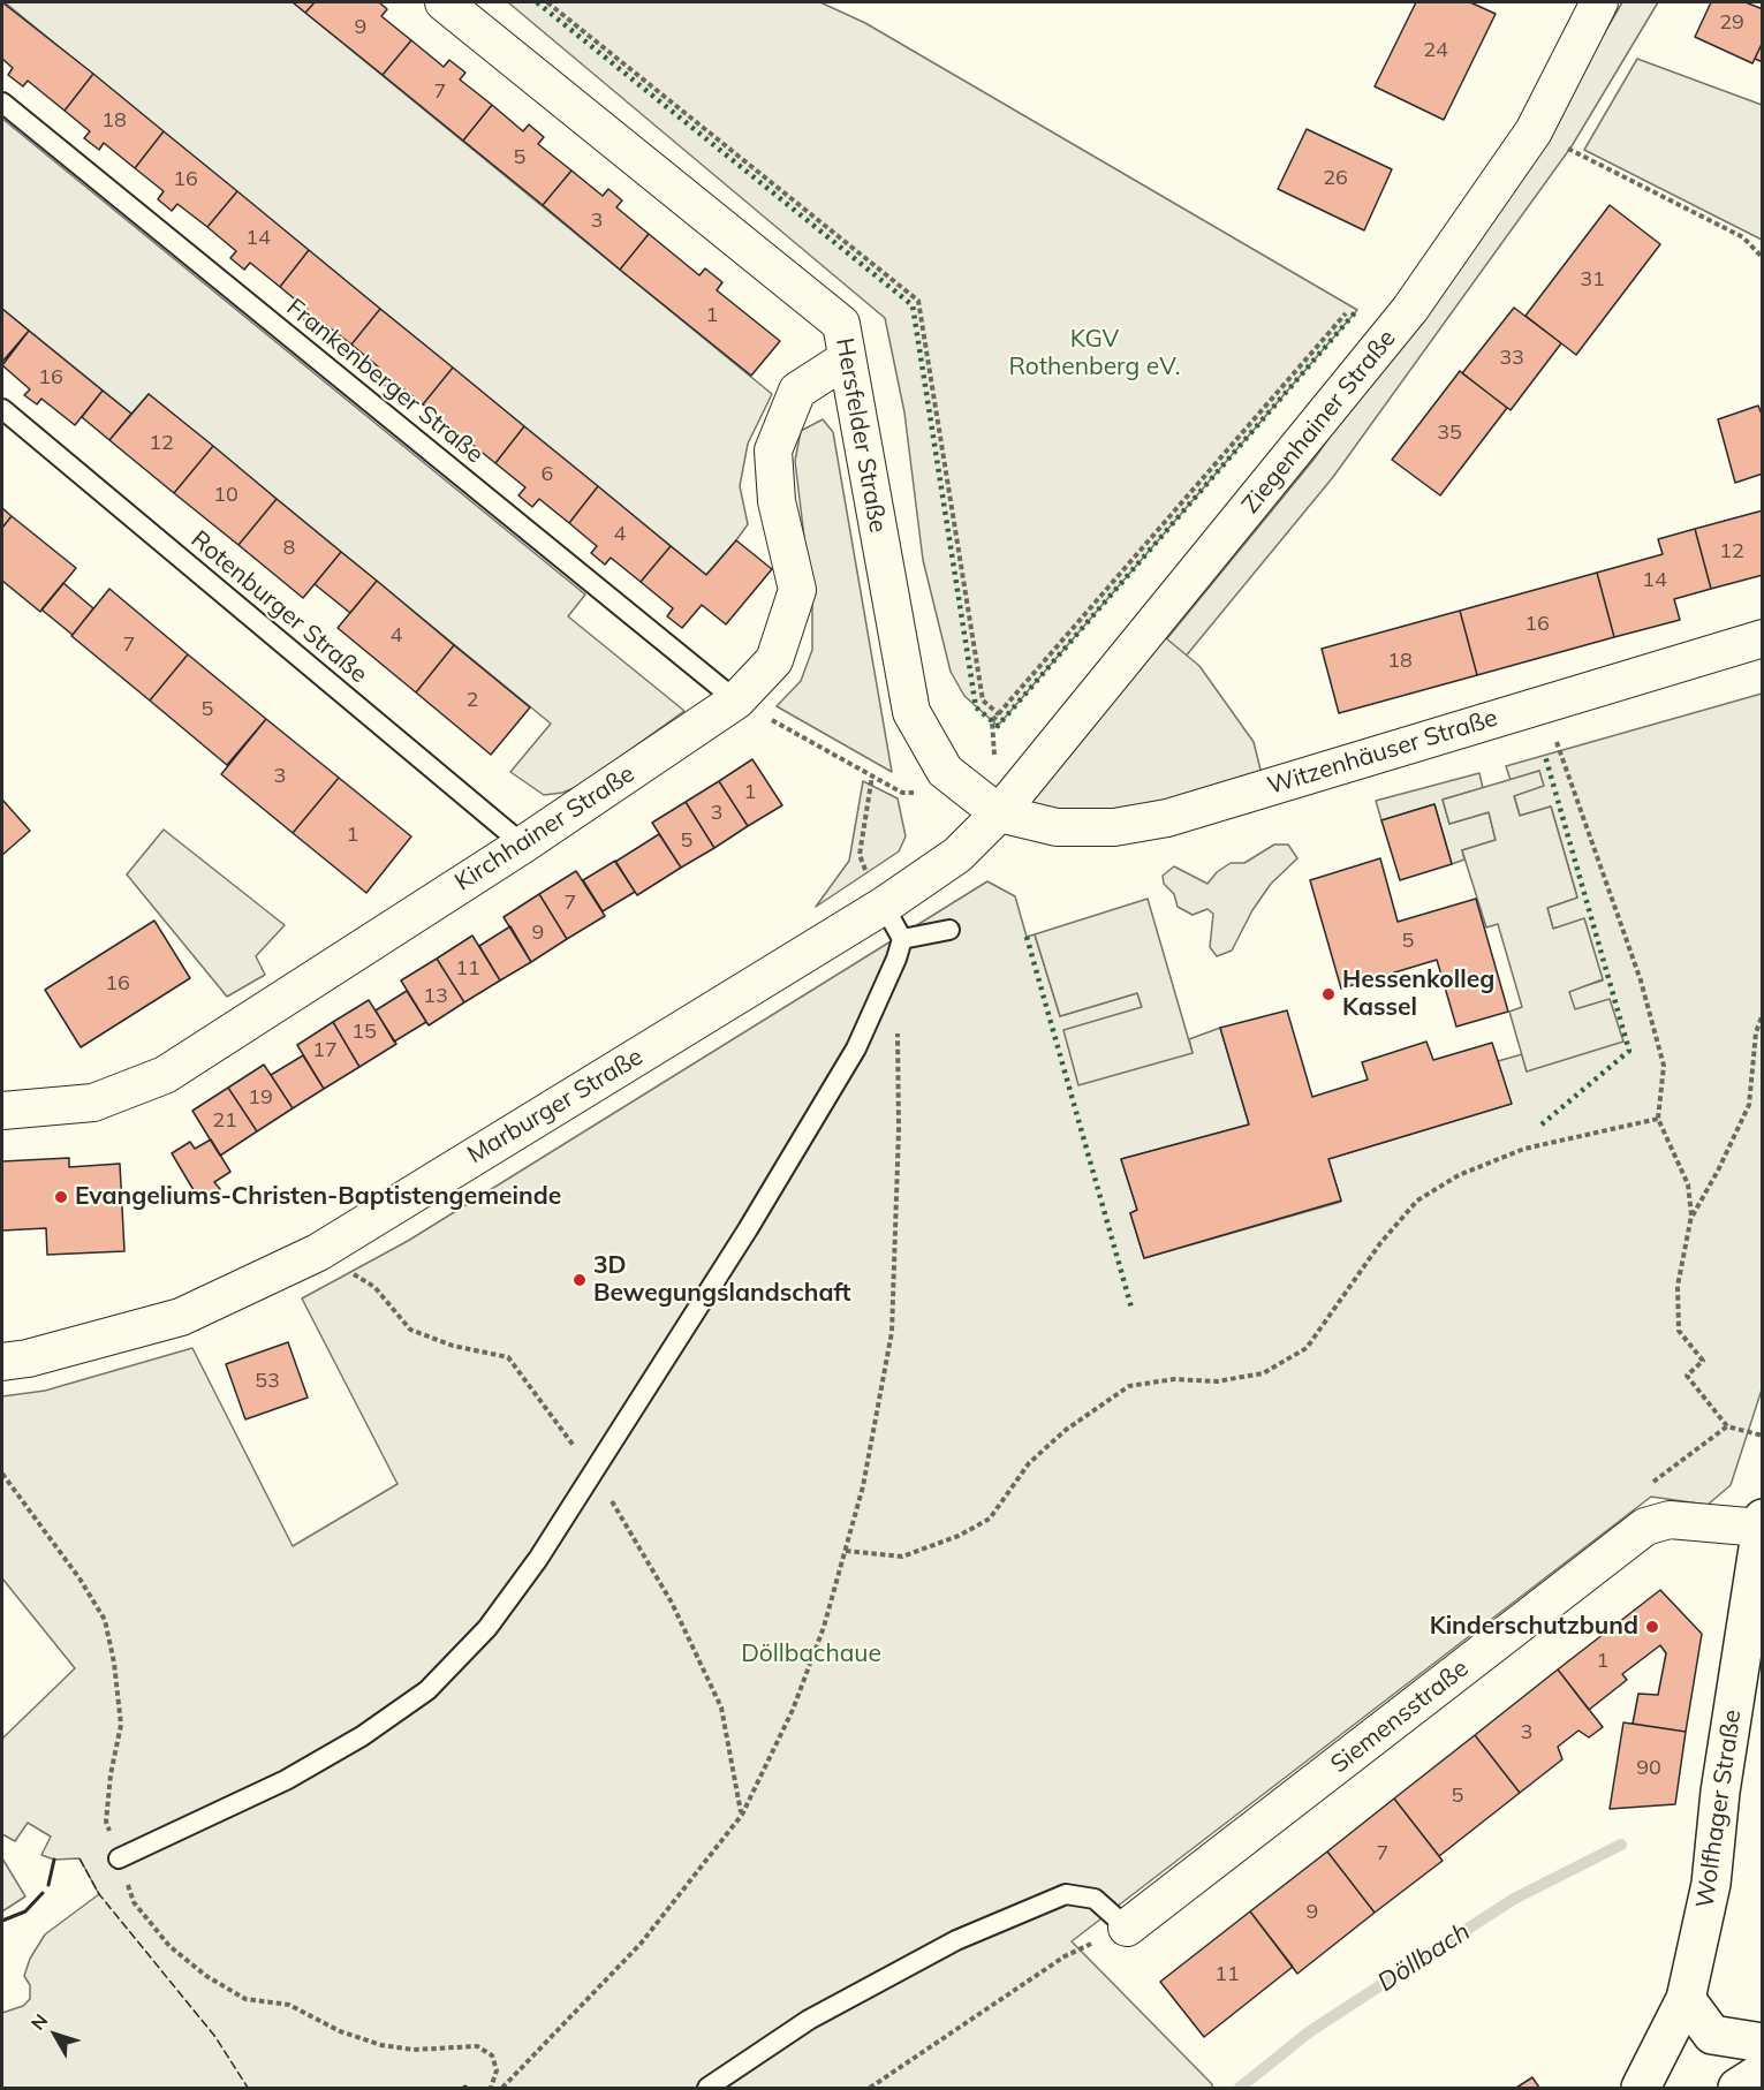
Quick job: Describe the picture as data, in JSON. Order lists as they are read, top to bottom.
{
  "streets": {
    "main road": ["Wolfhager Straße"],
    "street": [
      "Ziegenhainer Straße",
      "Hersfelder Straße",
      "Witzenhäuser Straße",
      "Kirchhainer Straße",
      "Marburger Straße",
      "Siemensstraße"
    ],
    "lane": ["Frankenberger Straße", "Rotenburger Straße"]
  },
  "crossings": [
    ["Frankenberger Straße", "Kirchhainer Straße"],
    ["Ziegenhainer Straße", "Hersfelder Straße"],
    ["Ziegenhainer Straße", "Witzenhäuser Straße"],
    ["Ziegenhainer Straße", "Marburger Straße"],
    ["Hersfelder Straße", "Witzenhäuser Straße"],
    ["Hersfelder Straße", "Kirchhainer Straße"],
    ["Hersfelder Straße", "Marburger Straße"],
    ["Rotenburger Straße", "Kirchhainer Straße"],
    ["Witzenhäuser Straße", "Marburger Straße"],
    ["Siemensstraße", "Wolfhager Straße"]
  ],
  "water": ["Döllbach"],
  "parks": ["KGV Rothenberg eV.", "Döllbachaue"],
  "places": [
    "Hessenkolleg Kassel",
    "Evangeliums-Christen-Baptistengemeinde",
    "3D Bewegungslandschaft",
    "Kinderschutzbund"
  ],
  "house_numbers": [
    "29",
    "9",
    "24",
    "7",
    "18",
    "5",
    "26",
    "16",
    "3",
    "14",
    "31",
    "1",
    "33",
    "16",
    "35",
    "12",
    "6",
    "10",
    "4",
    "8",
    "12",
    "14",
    "16",
    "4",
    "7",
    "18",
    "2",
    "5",
    "3",
    "1",
    "3",
    "1",
    "5",
    "7",
    "9",
    "5",
    "11",
    "16",
    "13",
    "15",
    "17",
    "19",
    "21",
    "53",
    "1",
    "3",
    "90",
    "5",
    "7",
    "9",
    "11"
  ],
  "north": "top left"
}
